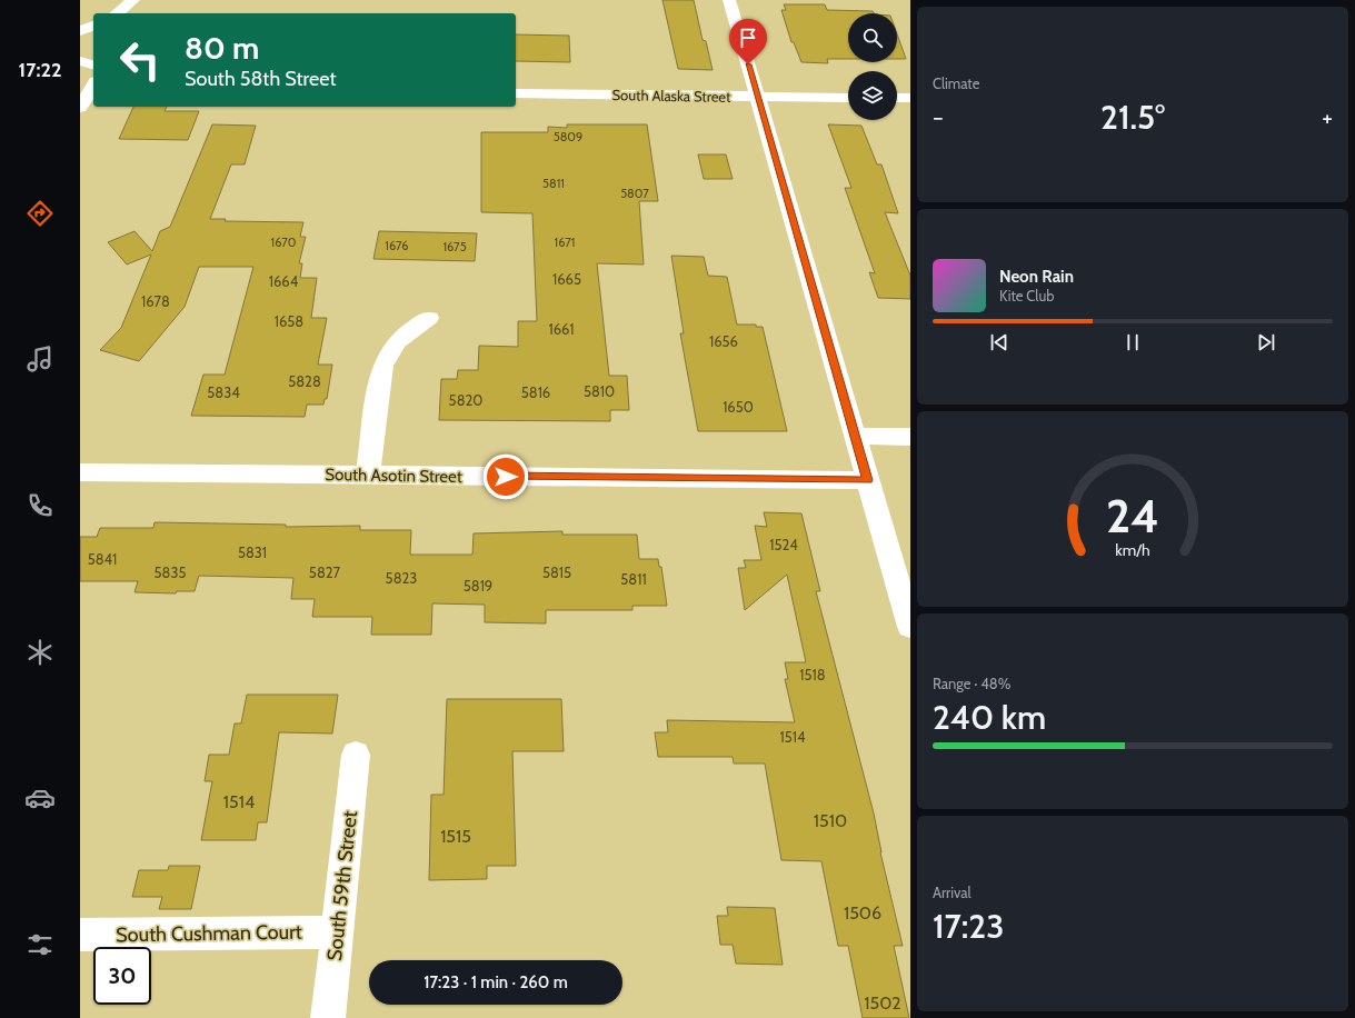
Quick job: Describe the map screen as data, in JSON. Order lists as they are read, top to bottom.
{
  "streets": {
    "street": [
      "South Alaska Street",
      "South Asotin Street",
      "South 59th Street",
      "South Cushman Court"
    ]
  },
  "crossings": [
    ["South 59th Street", "South Cushman Court"]
  ],
  "house_numbers": [
    "5809",
    "5811",
    "5807",
    "1670",
    "1671",
    "1676",
    "1675",
    "1665",
    "1664",
    "1678",
    "1658",
    "1661",
    "1656",
    "5828",
    "5810",
    "5834",
    "5816",
    "5820",
    "1650",
    "1524",
    "5831",
    "5841",
    "5835",
    "5827",
    "5815",
    "5823",
    "5811",
    "5819",
    "1518",
    "1514",
    "1514",
    "1510",
    "1515",
    "1506",
    "1502"
  ],
  "page": {
    "tabs": "17:22",
    "tile": [
      "Climate",
      ["Range · 48%", "240 km"],
      ["Arrival", "17:23"]
    ],
    "turn": ["80 m", "South 58th Street"],
    "heat": ["−", "21.5°", "+"],
    "song": ["Neon Rain", "Kite Club"],
    "limit": "30",
    "trip": "17:23 · 1 min · 260 m",
    "gauge": ["24", "km/h"]
  }
}
